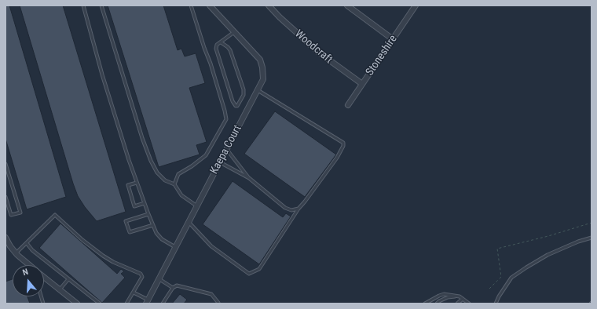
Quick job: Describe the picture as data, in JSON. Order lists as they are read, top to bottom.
{
  "streets": {
    "street": ["Woodcraft", "Stoneshire", "Kaepa Court"]
  },
  "crossings": [
    ["Woodcraft", "Stoneshire"]
  ],
  "north": "top"
}
